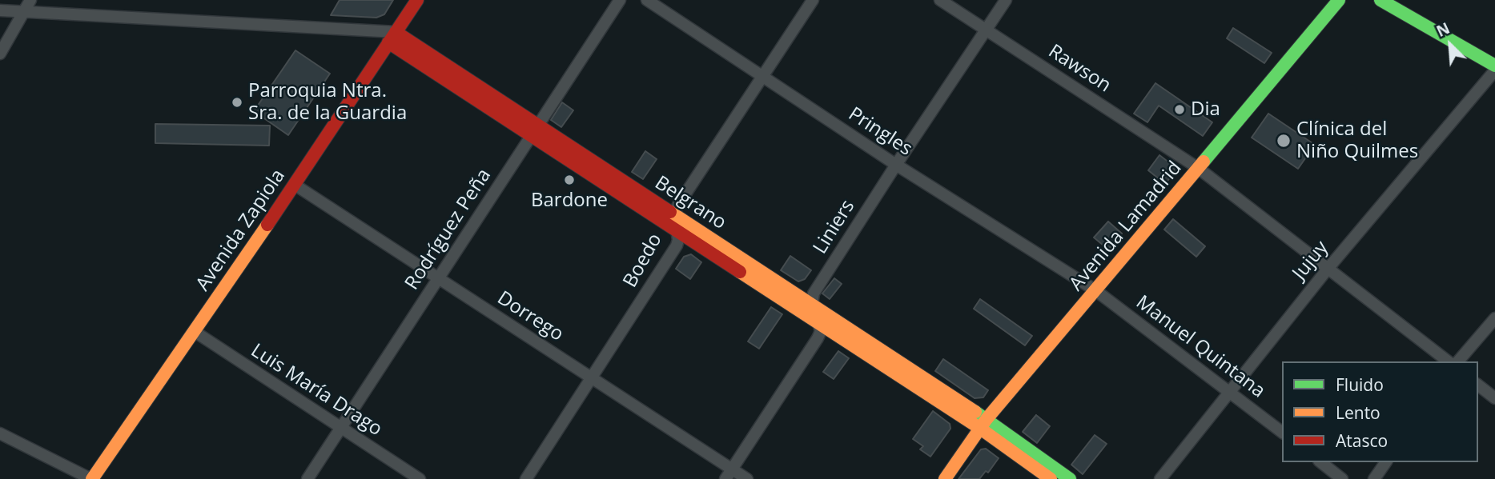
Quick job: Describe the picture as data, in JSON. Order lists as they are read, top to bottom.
{
  "streets": {
    "main road": ["Belgrano", "Avenida Lamadrid", "Avenida Zapiola"],
    "street": [
      "Rawson",
      "Pringles",
      "Liniers",
      "Rodríguez Peña",
      "Boedo",
      "Jujuy",
      "Dorrego",
      "Manuel Quintana",
      "Luis María Drago"
    ]
  },
  "crossings": [
    ["Rawson", "Avenida Lamadrid"],
    ["Rawson", "Liniers"],
    ["Rawson", "Jujuy"],
    ["Pringles", "Avenida Lamadrid"],
    ["Pringles", "Liniers"],
    ["Pringles", "Boedo"],
    ["Pringles", "Manuel Quintana"],
    ["Belgrano", "Avenida Lamadrid"],
    ["Belgrano", "Liniers"],
    ["Belgrano", "Rodríguez Peña"],
    ["Belgrano", "Avenida Zapiola"],
    ["Belgrano", "Boedo"],
    ["Avenida Lamadrid", "Manuel Quintana"],
    ["Rodríguez Peña", "Dorrego"],
    ["Rodríguez Peña", "Luis María Drago"],
    ["Avenida Zapiola", "Dorrego"],
    ["Avenida Zapiola", "Luis María Drago"],
    ["Boedo", "Dorrego"],
    ["Jujuy", "Manuel Quintana"]
  ],
  "places": [
    "Parroquia Ntra. Sra. de la Guardia",
    "Dia",
    "Clínica del Niño Quilmes",
    "Bardone"
  ],
  "legend": ["Fluido", "Lento", "Atasco"],
  "north": "top left"
}
